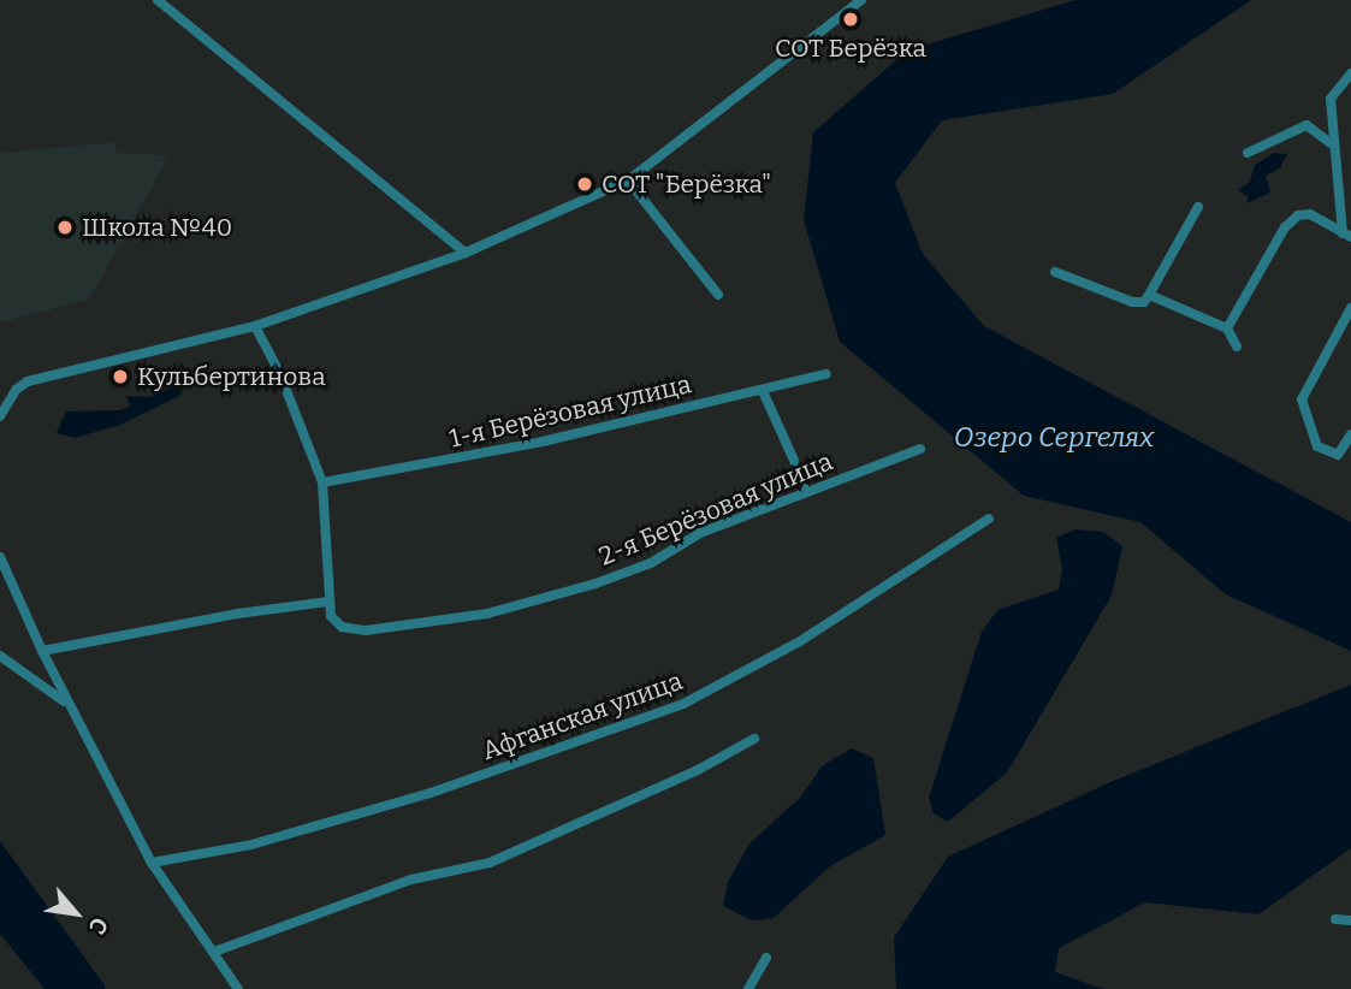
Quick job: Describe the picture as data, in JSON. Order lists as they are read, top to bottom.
{
  "streets": {
    "street": ["1-я Берёзовая улица", "2-я Берёзовая улица", "Афганская улица"]
  },
  "water": ["Озеро Сергелях"],
  "places": [
    "СОТ Берёзка",
    "СОТ \"Берёзка\"",
    "Школа №40",
    "Кульбертинова"
  ],
  "north": "bottom right"
}
